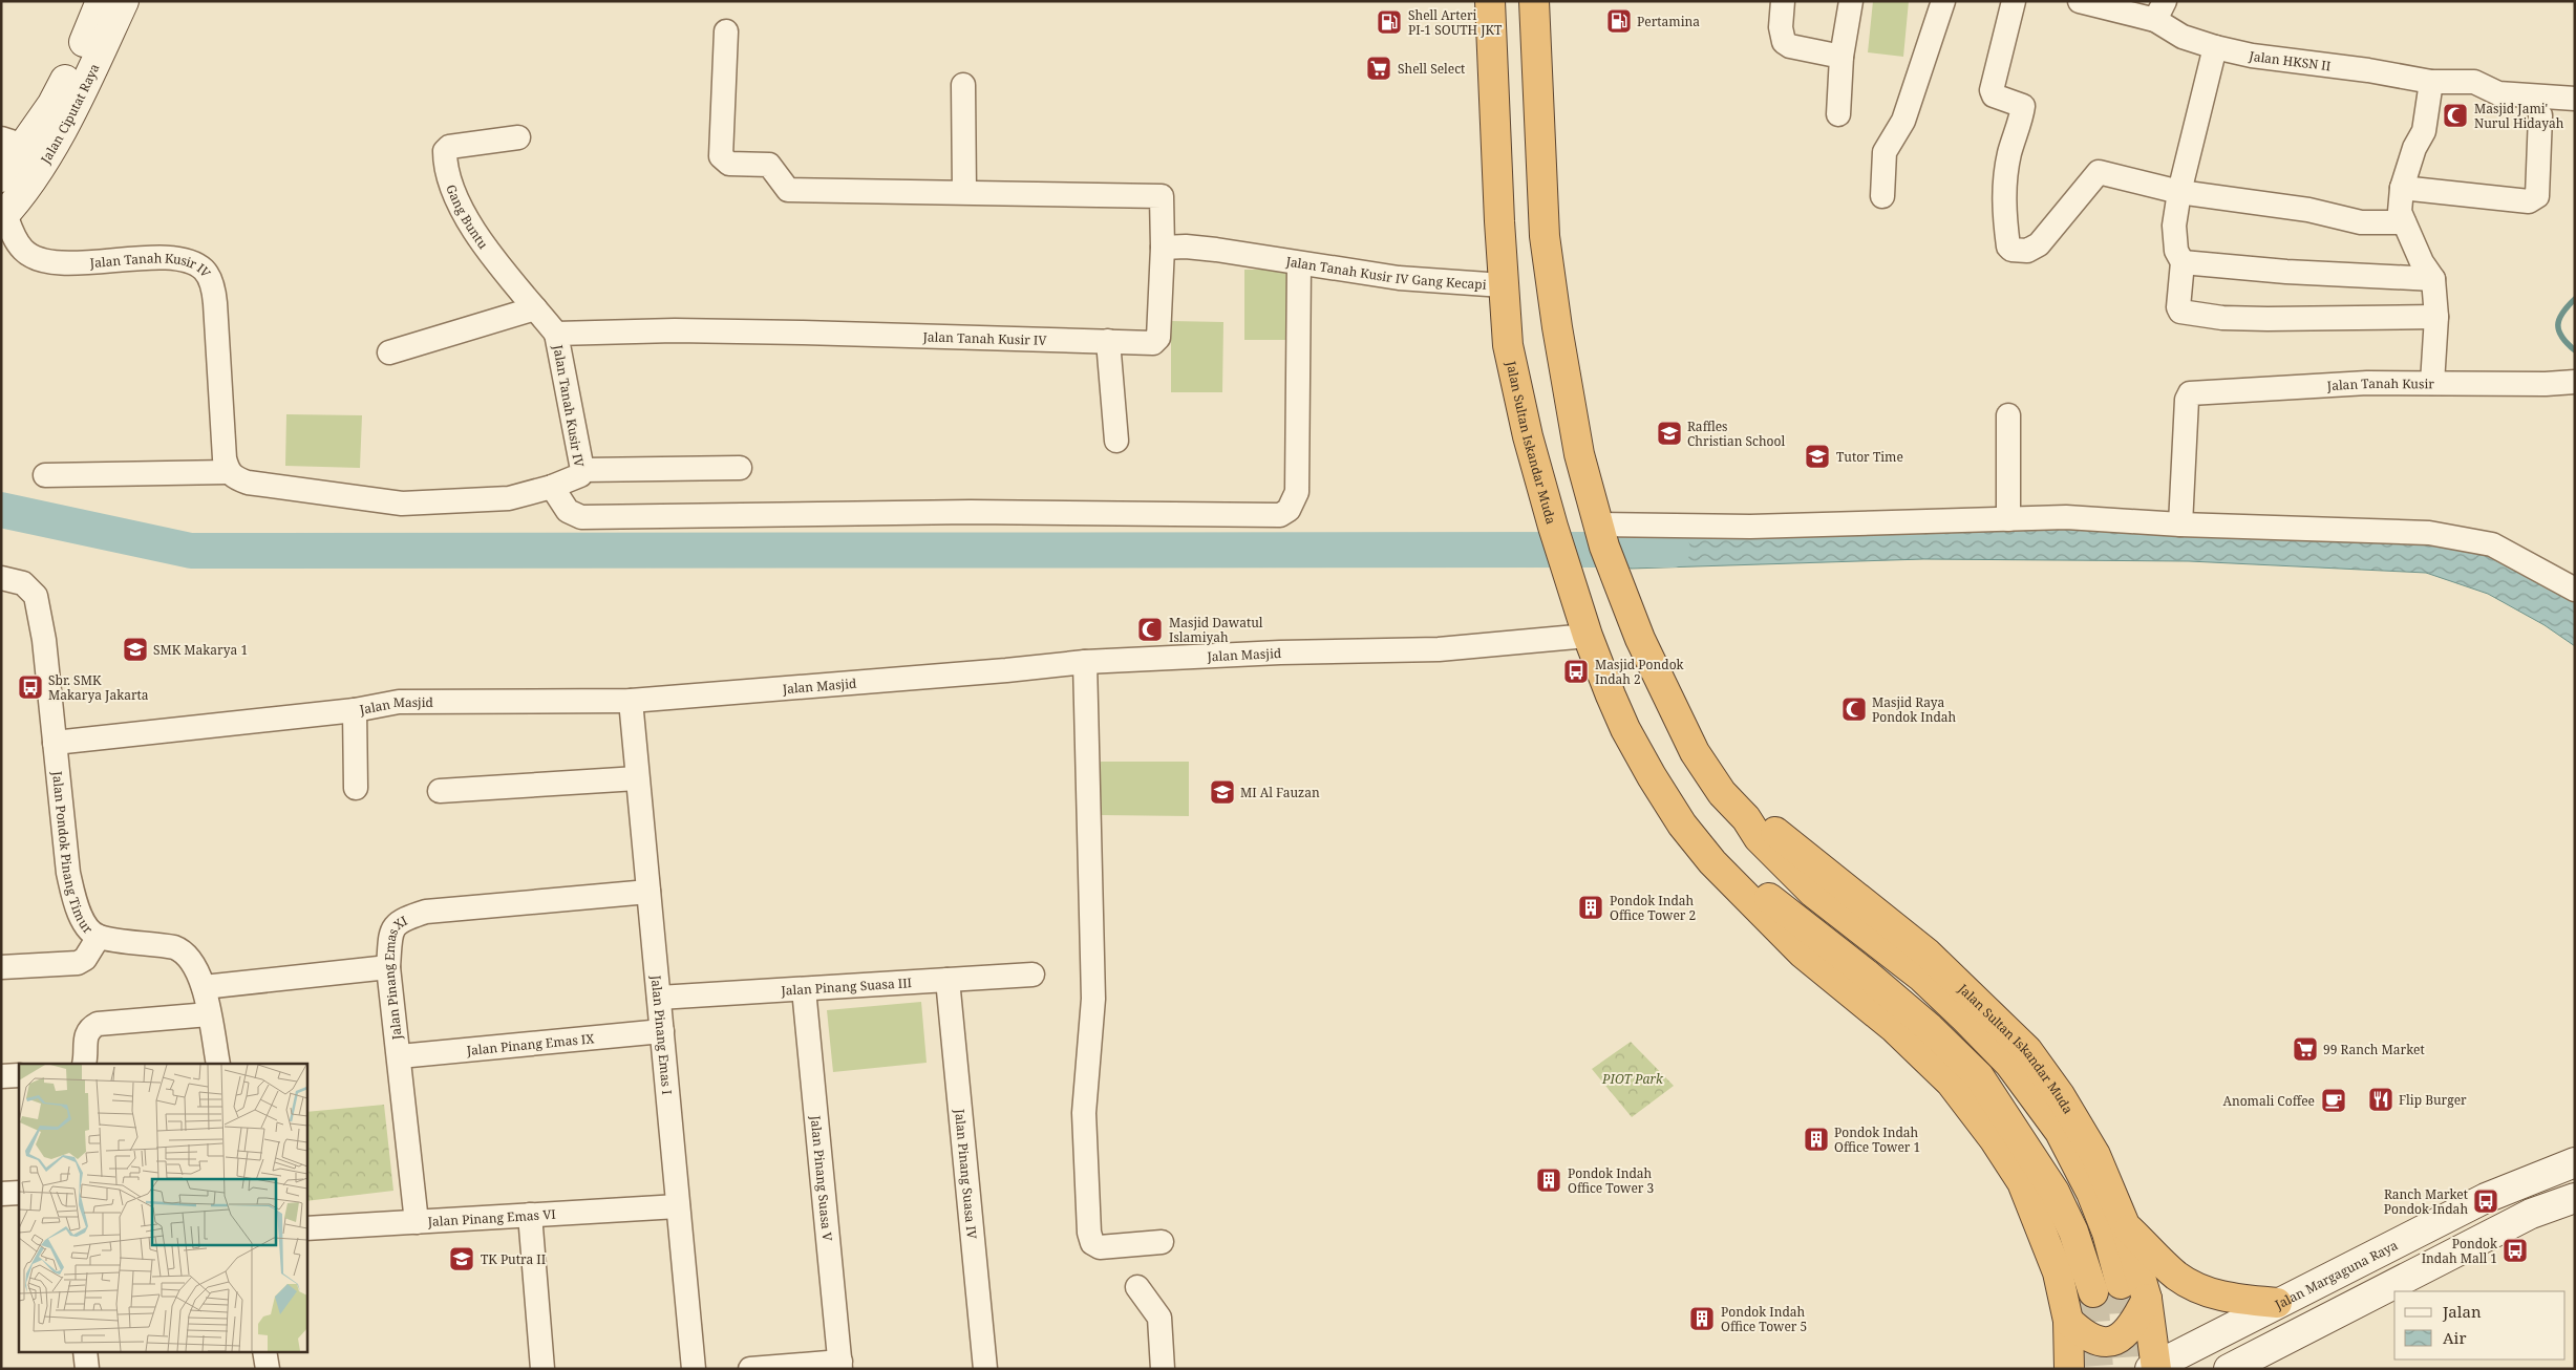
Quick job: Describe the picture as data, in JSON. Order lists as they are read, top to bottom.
{
  "streets": {
    "highway": ["Jalan Sultan Iskandar Muda"],
    "main road": ["Jalan Ciputat Raya", "Jalan Margaguna Raya"],
    "street": [
      "Jalan HKSN II",
      "Gang Buntu",
      "Jalan Tanah Kusir IV",
      "Jalan Tanah Kusir IV Gang Kecapi",
      "Jalan Tanah Kusir",
      "Jalan Masjid",
      "Jalan Pondok Pinang Timur",
      "Jalan Pinang Emas XI",
      "Jalan Pinang Suasa III",
      "Jalan Pinang Emas I",
      "Jalan Pinang Emas IX",
      "Jalan Pinang Suasa IV",
      "Jalan Pinang Suasa V",
      "Jalan Pinang Emas VI"
    ]
  },
  "crossings": [
    ["Jalan Ciputat Raya", "Jalan Tanah Kusir IV"],
    ["Gang Buntu", "Jalan Tanah Kusir IV"],
    ["Jalan Tanah Kusir IV", "Jalan Tanah Kusir IV Gang Kecapi"],
    ["Jalan Tanah Kusir IV Gang Kecapi", "Jalan Sultan Iskandar Muda"],
    ["Jalan Sultan Iskandar Muda", "Jalan Masjid"],
    ["Jalan Sultan Iskandar Muda", "Jalan Margaguna Raya"],
    ["Jalan Masjid", "Jalan Pondok Pinang Timur"],
    ["Jalan Masjid", "Jalan Pinang Emas I"],
    ["Jalan Pinang Emas XI", "Jalan Pinang Emas I"],
    ["Jalan Pinang Emas XI", "Jalan Pinang Emas IX"],
    ["Jalan Pinang Emas XI", "Jalan Pinang Emas VI"],
    ["Jalan Pinang Suasa III", "Jalan Pinang Emas I"],
    ["Jalan Pinang Suasa III", "Jalan Pinang Suasa IV"],
    ["Jalan Pinang Suasa III", "Jalan Pinang Suasa V"],
    ["Jalan Pinang Emas I", "Jalan Pinang Emas IX"],
    ["Jalan Pinang Emas I", "Jalan Pinang Emas VI"]
  ],
  "parks": ["PIOT Park"],
  "places": {
    "fuel station": ["Pertamina", "Shell Arteri PI-1 SOUTH JKT"],
    "supermarket": ["Shell Select", "99 Ranch Market"],
    "mosque": ["Masjid Jami' Nurul Hidayah", "Masjid Dawatul Islamiyah", "Masjid Raya Pondok Indah"],
    "school or university": [
      "Raffles Christian School",
      "Tutor Time",
      "SMK Makarya 1",
      "MI Al Fauzan",
      "TK Putra II"
    ],
    "bus stop": [
      "Masjid Pondok Indah 2",
      "Sbr. SMK Makarya Jakarta",
      "Ranch Market Pondok Indah",
      "Pondok Indah Mall 1"
    ],
    "building": [
      "Pondok Indah Office Tower 2",
      "Pondok Indah Office Tower 1",
      "Pondok Indah Office Tower 3",
      "Pondok Indah Office Tower 5"
    ],
    "restaurant": ["Flip Burger"],
    "cafe": ["Anomali Coffee"]
  },
  "legend": ["Jalan", "Air"]
}
